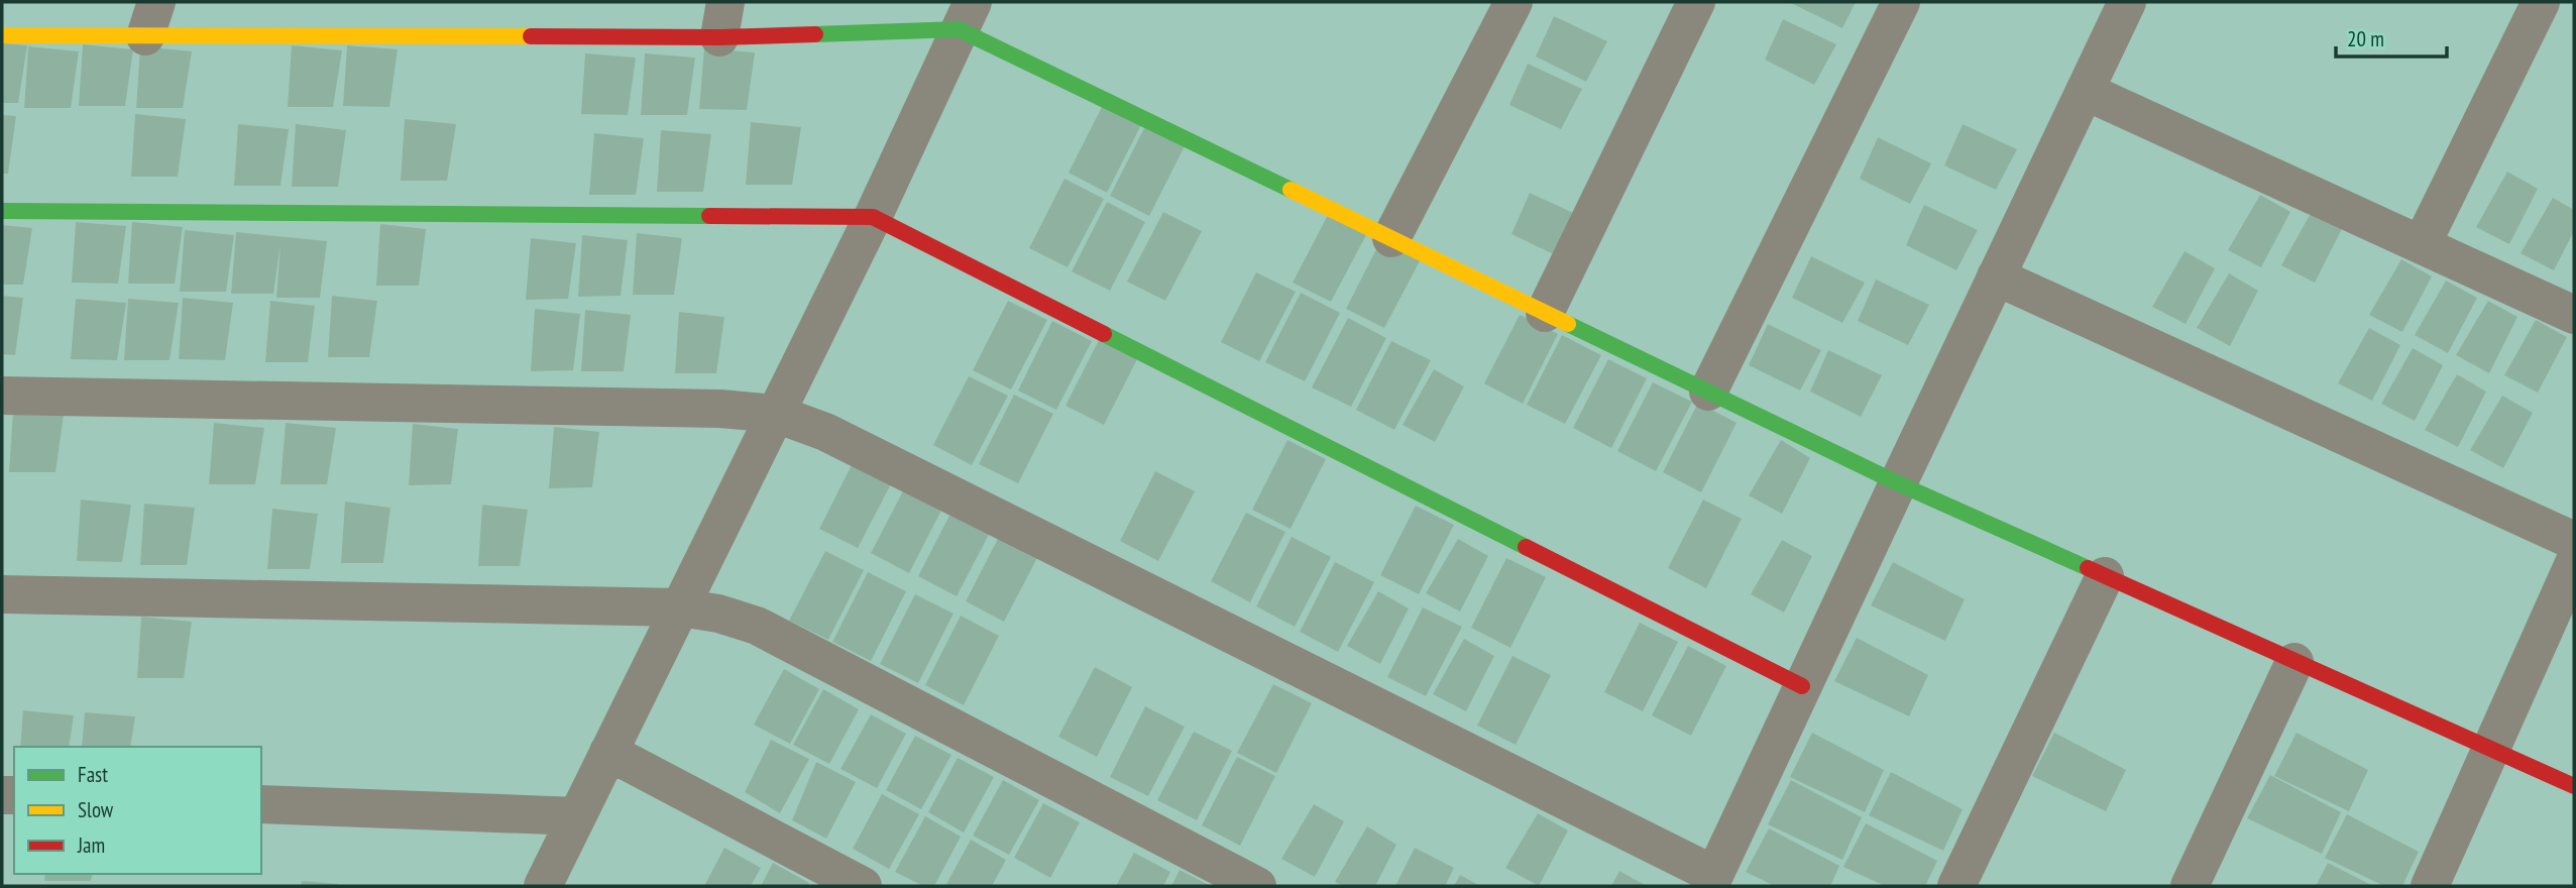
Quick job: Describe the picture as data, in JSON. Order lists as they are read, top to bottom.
{
  "legend": ["Fast", "Slow", "Jam"],
  "scale_bar": "20 m"
}
